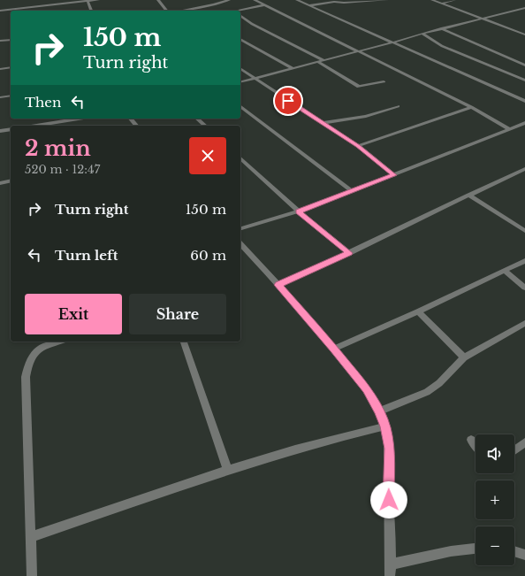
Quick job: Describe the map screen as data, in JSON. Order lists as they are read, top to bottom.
{
  "page": {
    "turn": ["150 m", "Turn right"],
    "then": "Then",
    "heading": ["2 min", "520 m · 12:47"],
    "list": [
      {
        "name": "Turn right",
        "value": "150 m"
      },
      {
        "name": "Turn left",
        "value": "60 m"
      }
    ],
    "buttons": ["Exit", "Share"],
    "map_buttons": ["+", "−"]
  }
}
